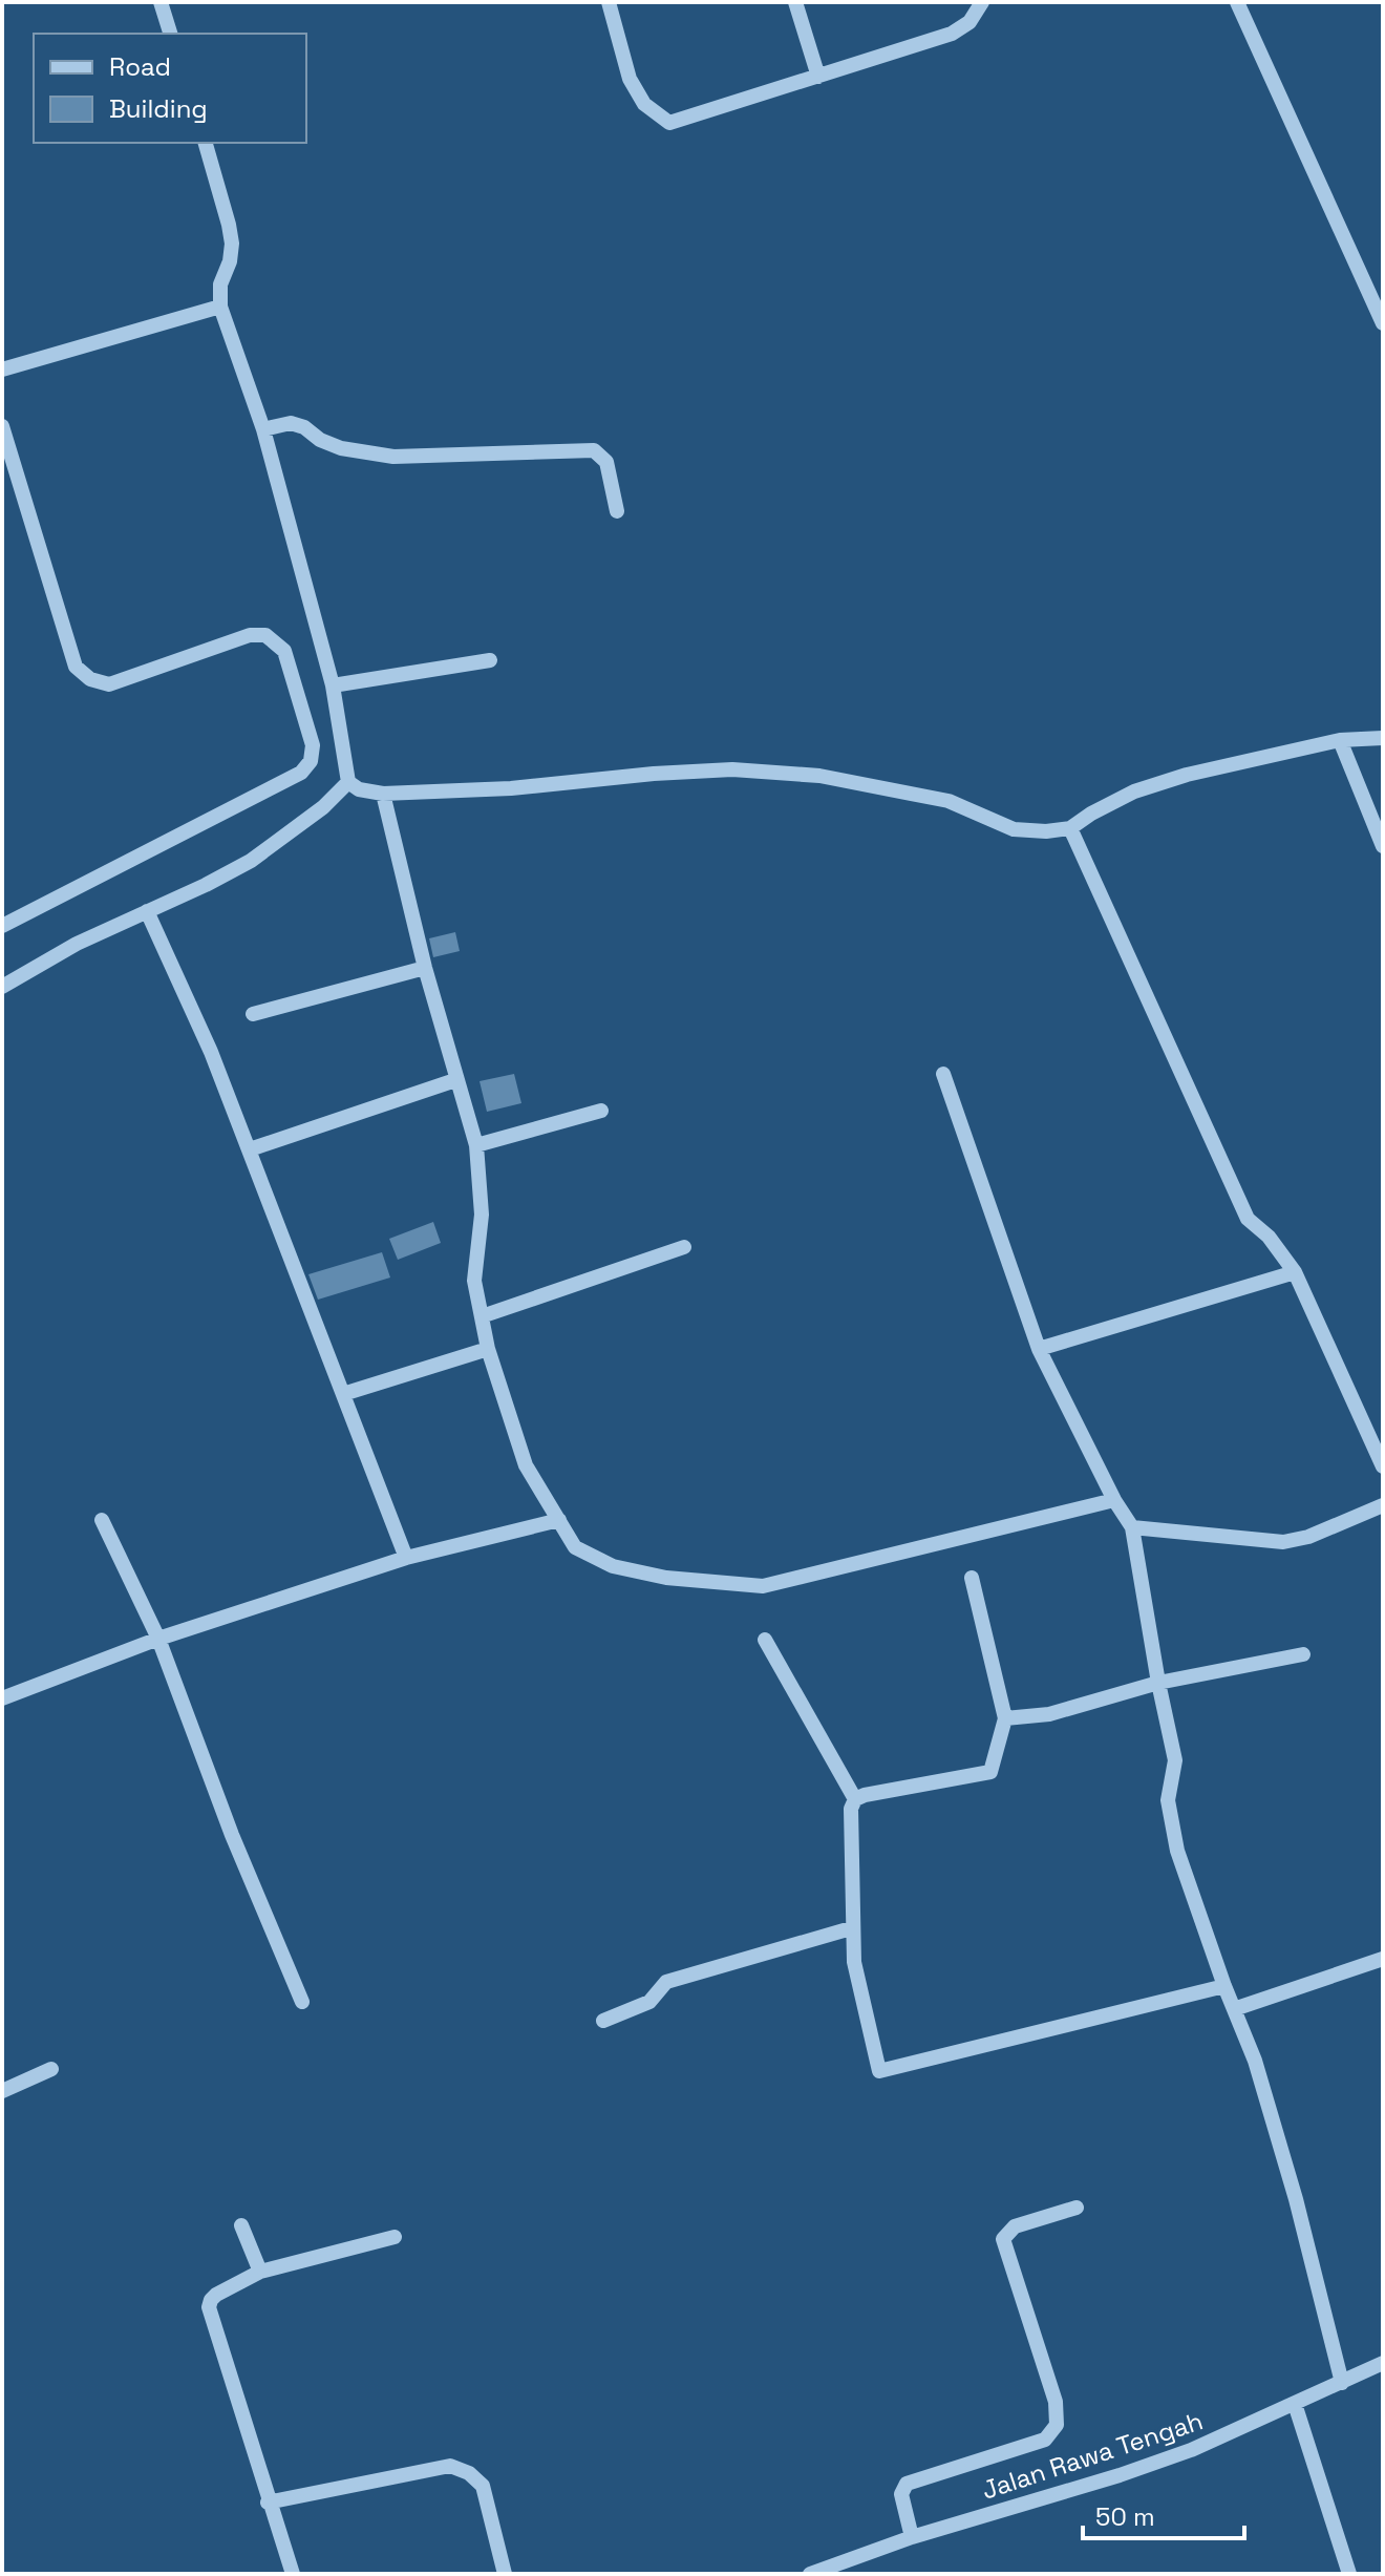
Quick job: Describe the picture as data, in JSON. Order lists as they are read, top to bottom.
{
  "streets": {
    "street": ["Jalan Rawa Tengah"]
  },
  "legend": ["Road", "Building"],
  "scale_bar": "50 m"
}
